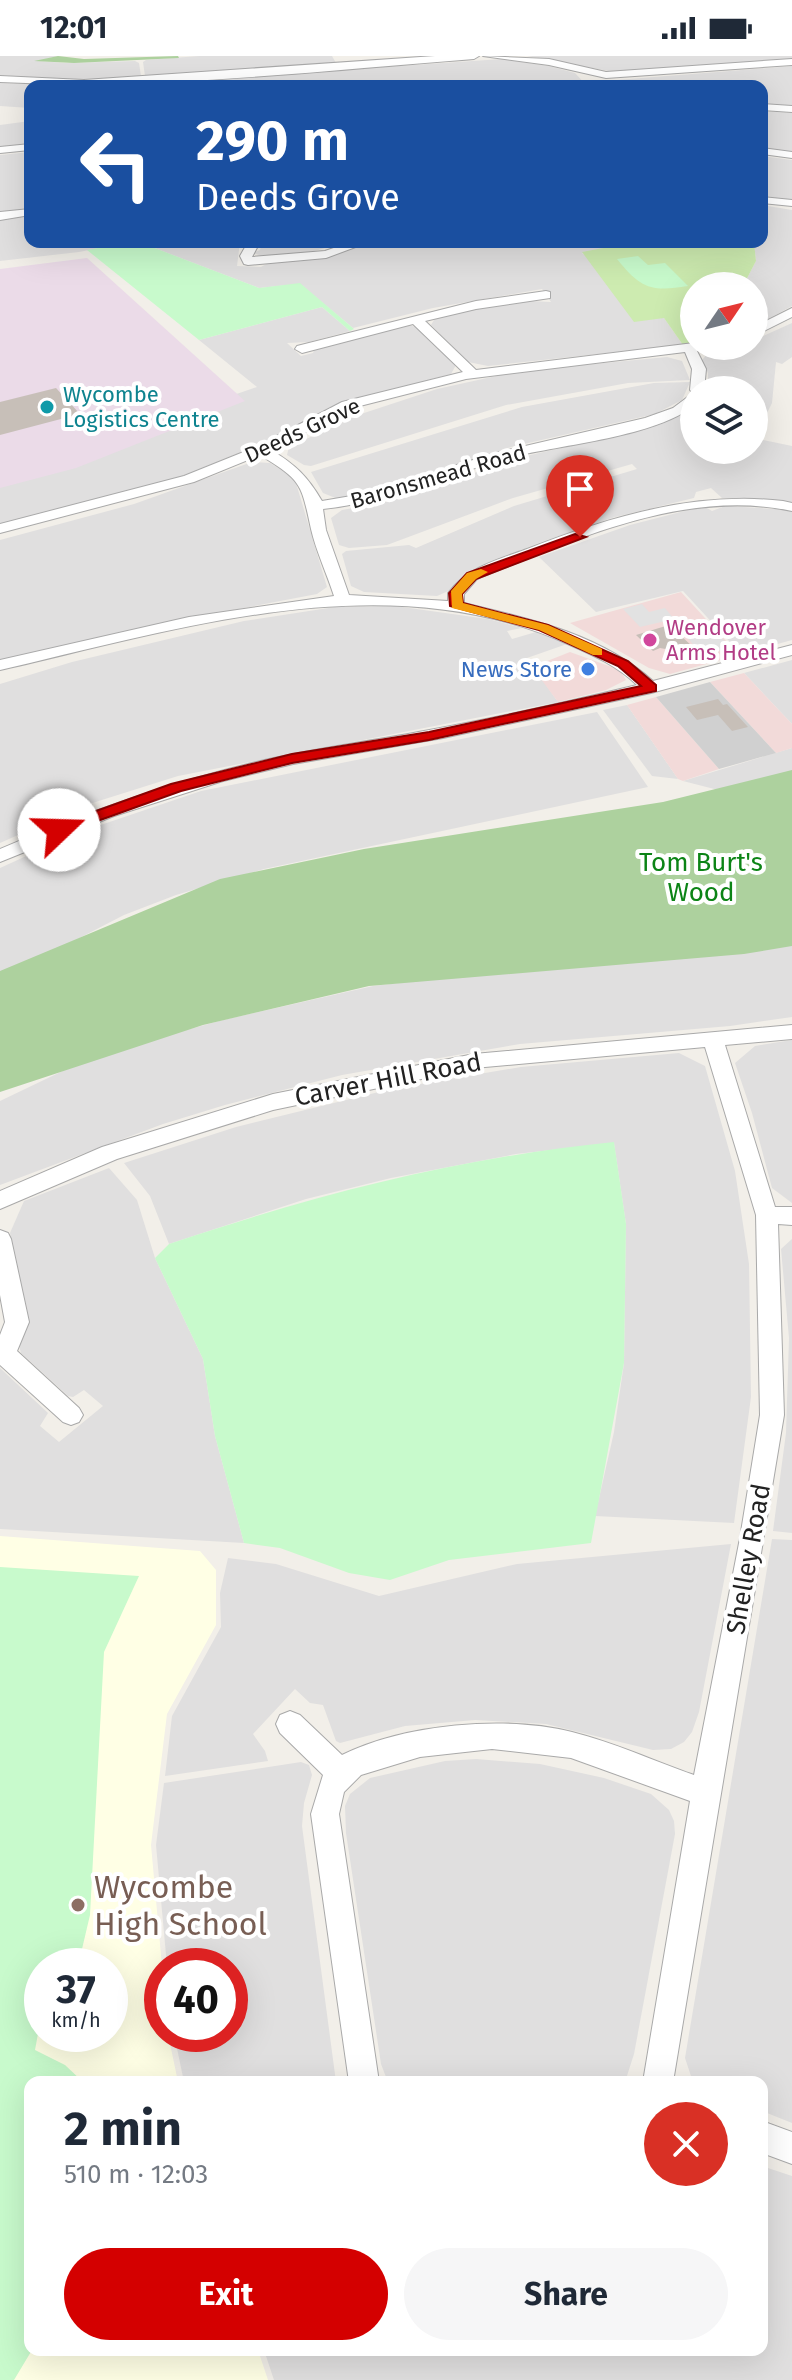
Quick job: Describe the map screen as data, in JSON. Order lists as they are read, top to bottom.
{
  "streets": {
    "street": [
      "Deeds Grove",
      "Baronsmead Road",
      "Carver Hill Road",
      "Shelley Road"
    ]
  },
  "crossings": [
    ["Carver Hill Road", "Shelley Road"]
  ],
  "parks": ["Tom Burt's Wood"],
  "places": [
    "Wycombe Logistics Centre",
    "Wendover Arms Hotel",
    "News Store",
    "Wycombe High School"
  ],
  "north": "top right",
  "page": {
    "status": "12:01",
    "turn": ["290 m", "Deeds Grove"],
    "speed": "37 km/h",
    "limit": "40",
    "heading": ["2 min", "510 m · 12:03"],
    "buttons": ["Exit", "Share"]
  }
}
